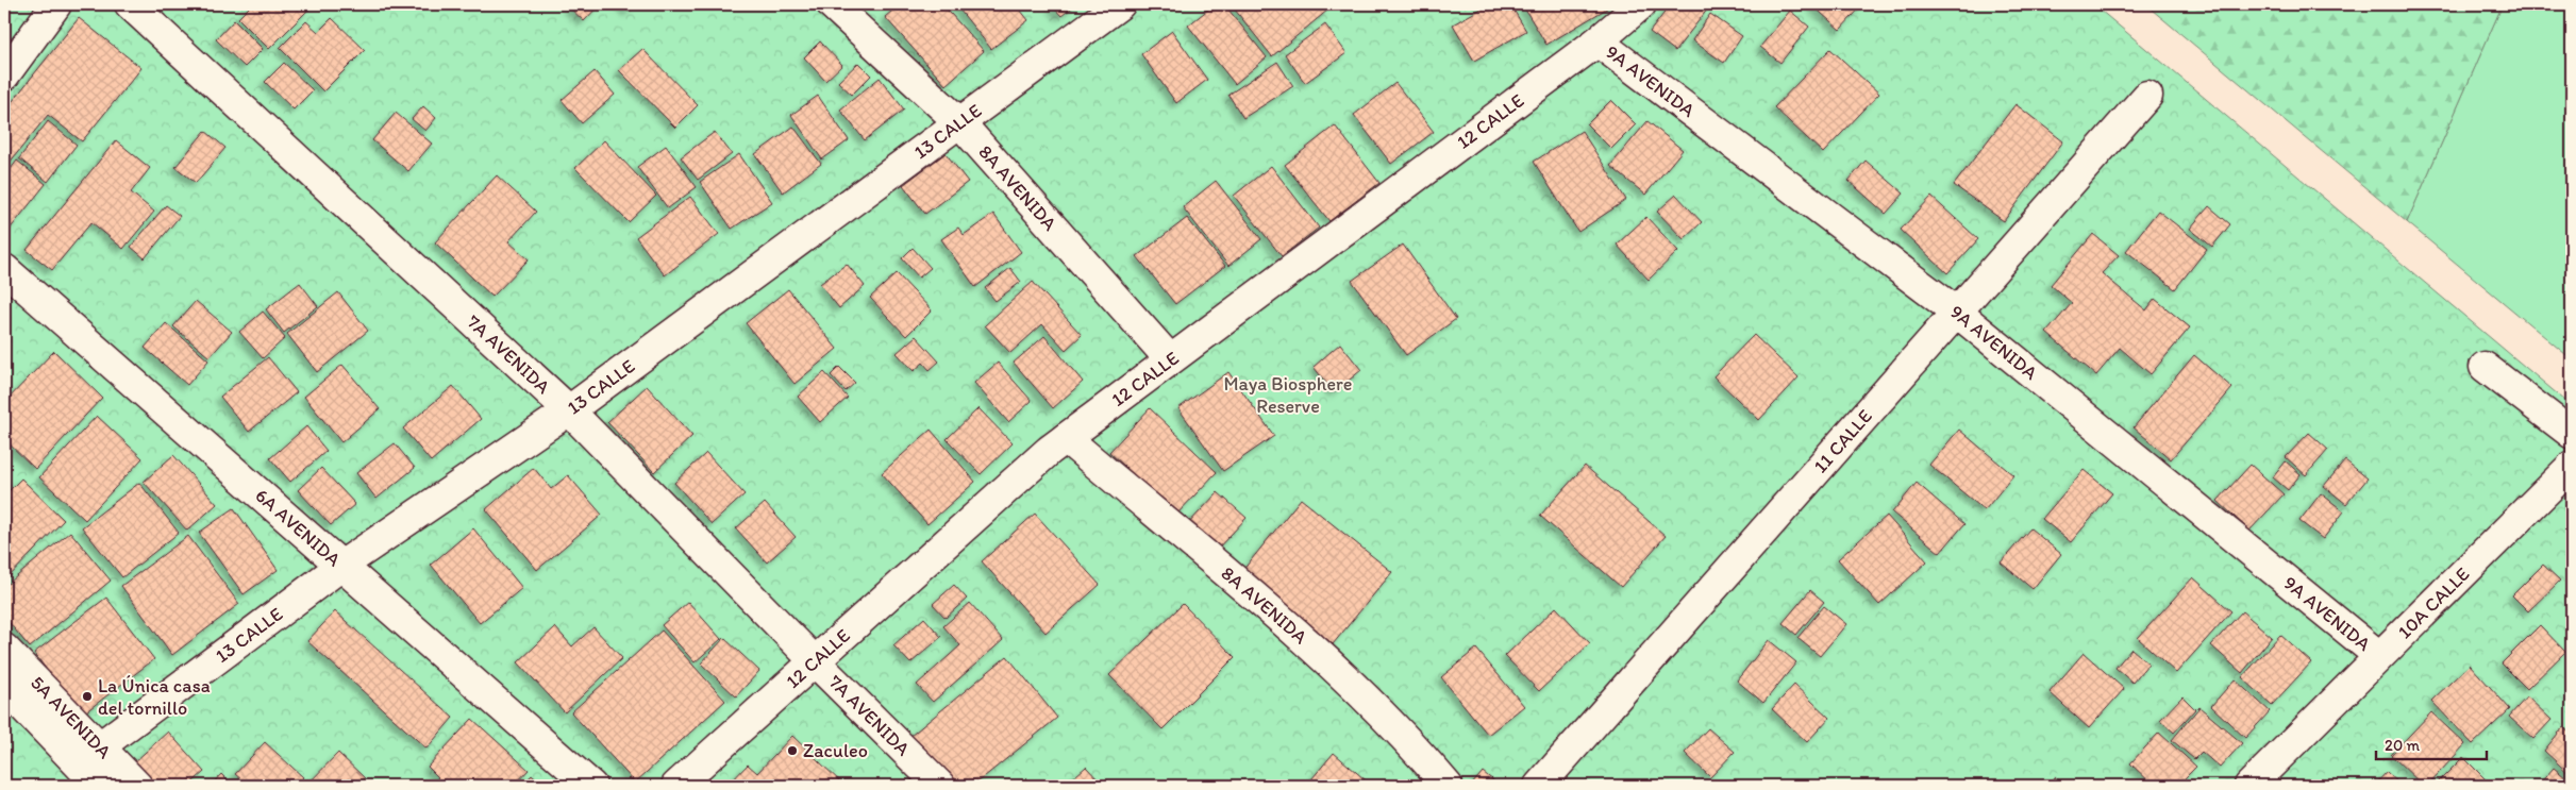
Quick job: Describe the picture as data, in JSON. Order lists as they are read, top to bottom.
{
  "streets": {
    "street": [
      "9A AVENIDA",
      "12 CALLE",
      "13 CALLE",
      "8A AVENIDA",
      "7A AVENIDA",
      "11 CALLE",
      "6A AVENIDA",
      "10A CALLE",
      "5A AVENIDA"
    ]
  },
  "crossings": [
    ["9A AVENIDA", "12 CALLE"],
    ["9A AVENIDA", "11 CALLE"],
    ["9A AVENIDA", "10A CALLE"],
    ["12 CALLE", "8A AVENIDA"],
    ["12 CALLE", "7A AVENIDA"],
    ["13 CALLE", "8A AVENIDA"],
    ["13 CALLE", "7A AVENIDA"],
    ["13 CALLE", "6A AVENIDA"],
    ["13 CALLE", "5A AVENIDA"]
  ],
  "parks": ["Maya Biosphere Reserve"],
  "places": ["La Única casa del tornillo", "Zaculeo"],
  "scale_bar": "20 m"
}
